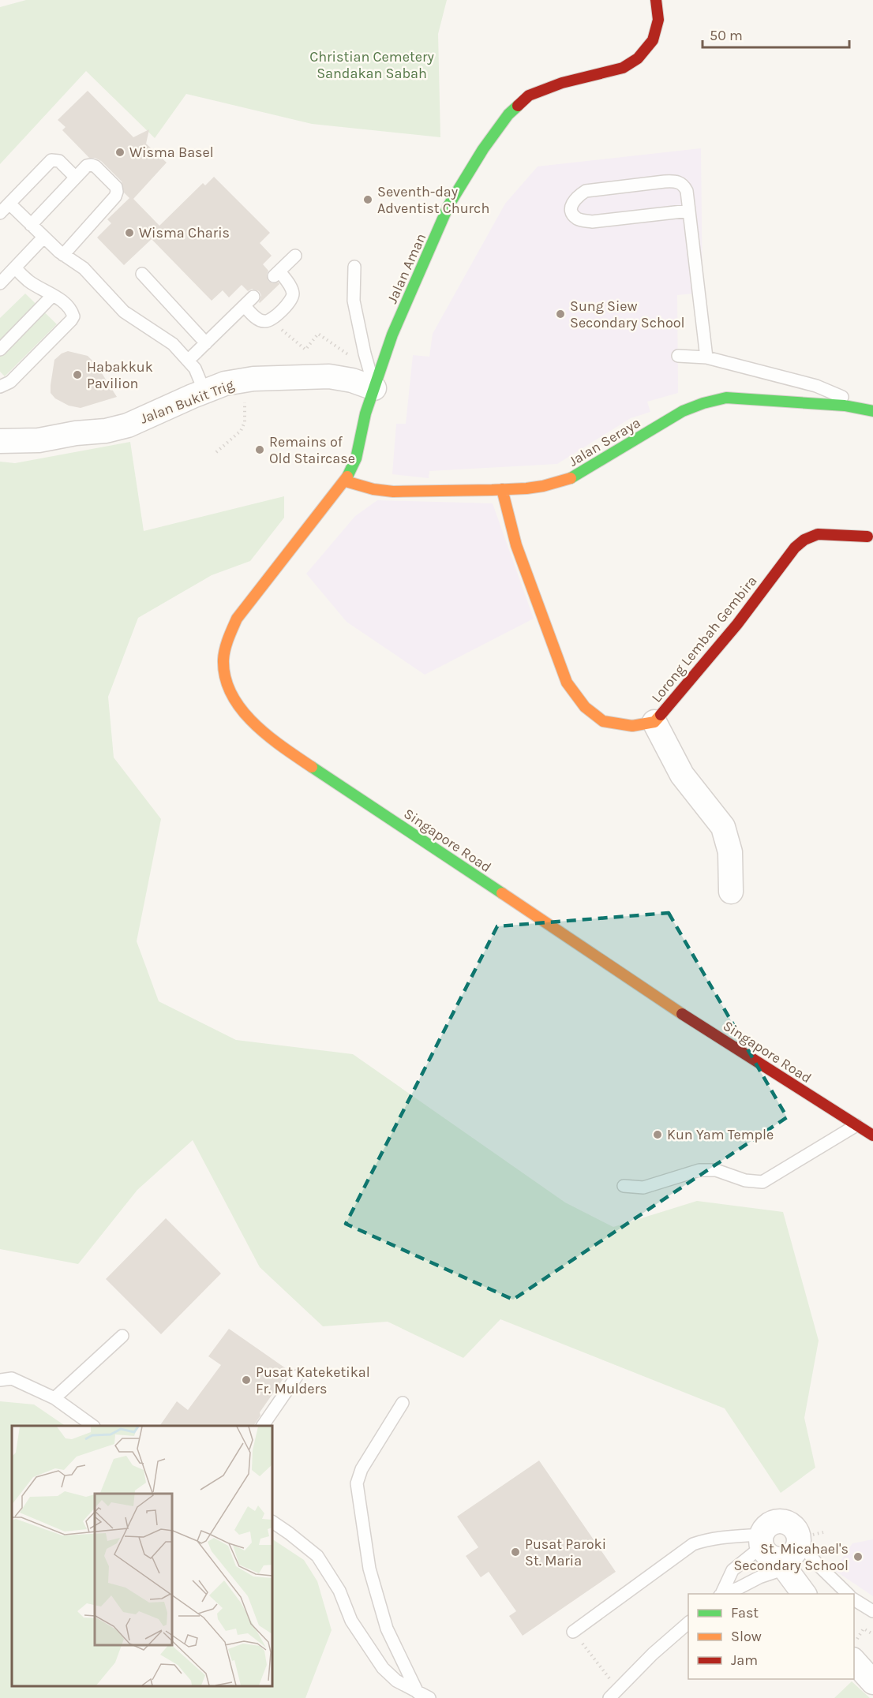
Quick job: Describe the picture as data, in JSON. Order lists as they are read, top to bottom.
{
  "streets": {
    "street": [
      "Jalan Aman",
      "Jalan Bukit Trig",
      "Jalan Seraya",
      "Lorong Lembah Gembira",
      "Singapore Road"
    ]
  },
  "crossings": [
    ["Jalan Aman", "Jalan Bukit Trig"],
    ["Jalan Aman", "Jalan Seraya"],
    ["Jalan Aman", "Singapore Road"],
    ["Jalan Seraya", "Lorong Lembah Gembira"],
    ["Jalan Seraya", "Singapore Road"]
  ],
  "parks": ["Christian Cemetery Sandakan Sabah"],
  "places": [
    "Wisma Basel",
    "Seventh-day Adventist Church",
    "Wisma Charis",
    "Sung Siew Secondary School",
    "Habakkuk Pavilion",
    "Remains of Old Staircase",
    "Kun Yam Temple",
    "Pusat Kateketikal Fr. Mulders",
    "Pusat Paroki St. Maria",
    "St. Micahael's Secondary School"
  ],
  "legend": ["Fast", "Slow", "Jam"],
  "scale_bar": "50 m"
}
